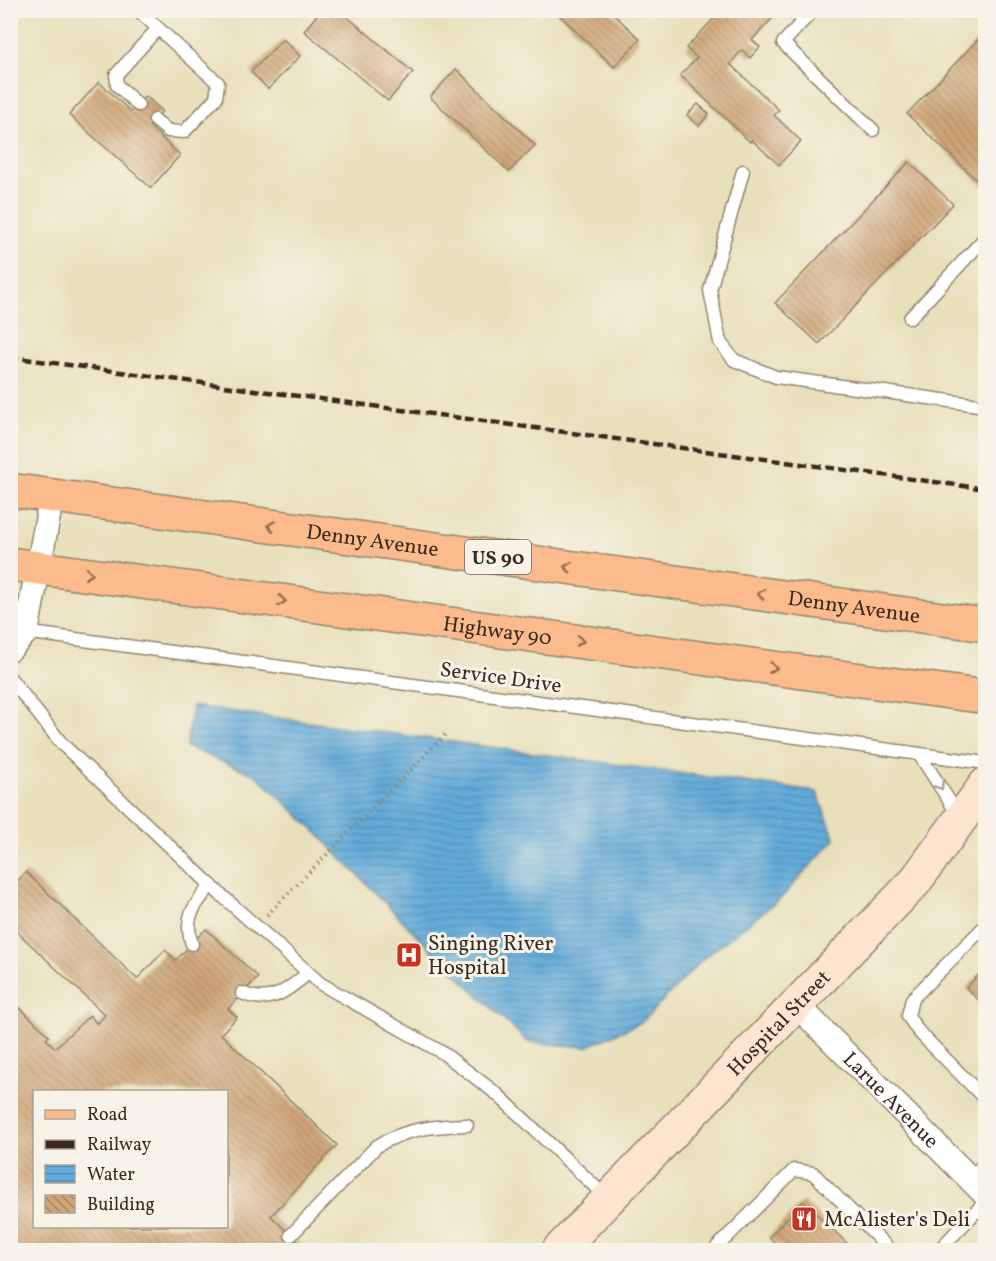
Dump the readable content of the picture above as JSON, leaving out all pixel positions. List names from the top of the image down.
{
  "streets": {
    "main road": ["Denny Avenue", "US 90", "Highway 90"],
    "street": ["Hospital Street", "Larue Avenue"],
    "lane": ["Service Drive"]
  },
  "crossings": [
    ["Hospital Street", "Larue Avenue"]
  ],
  "one_way": ["Denny Avenue", "Highway 90"],
  "places": {
    "hospital": ["Singing River Hospital"],
    "restaurant": ["McAlister's Deli"]
  },
  "legend": [
    "Road",
    "Railway",
    "Water",
    "Building"
  ]
}
